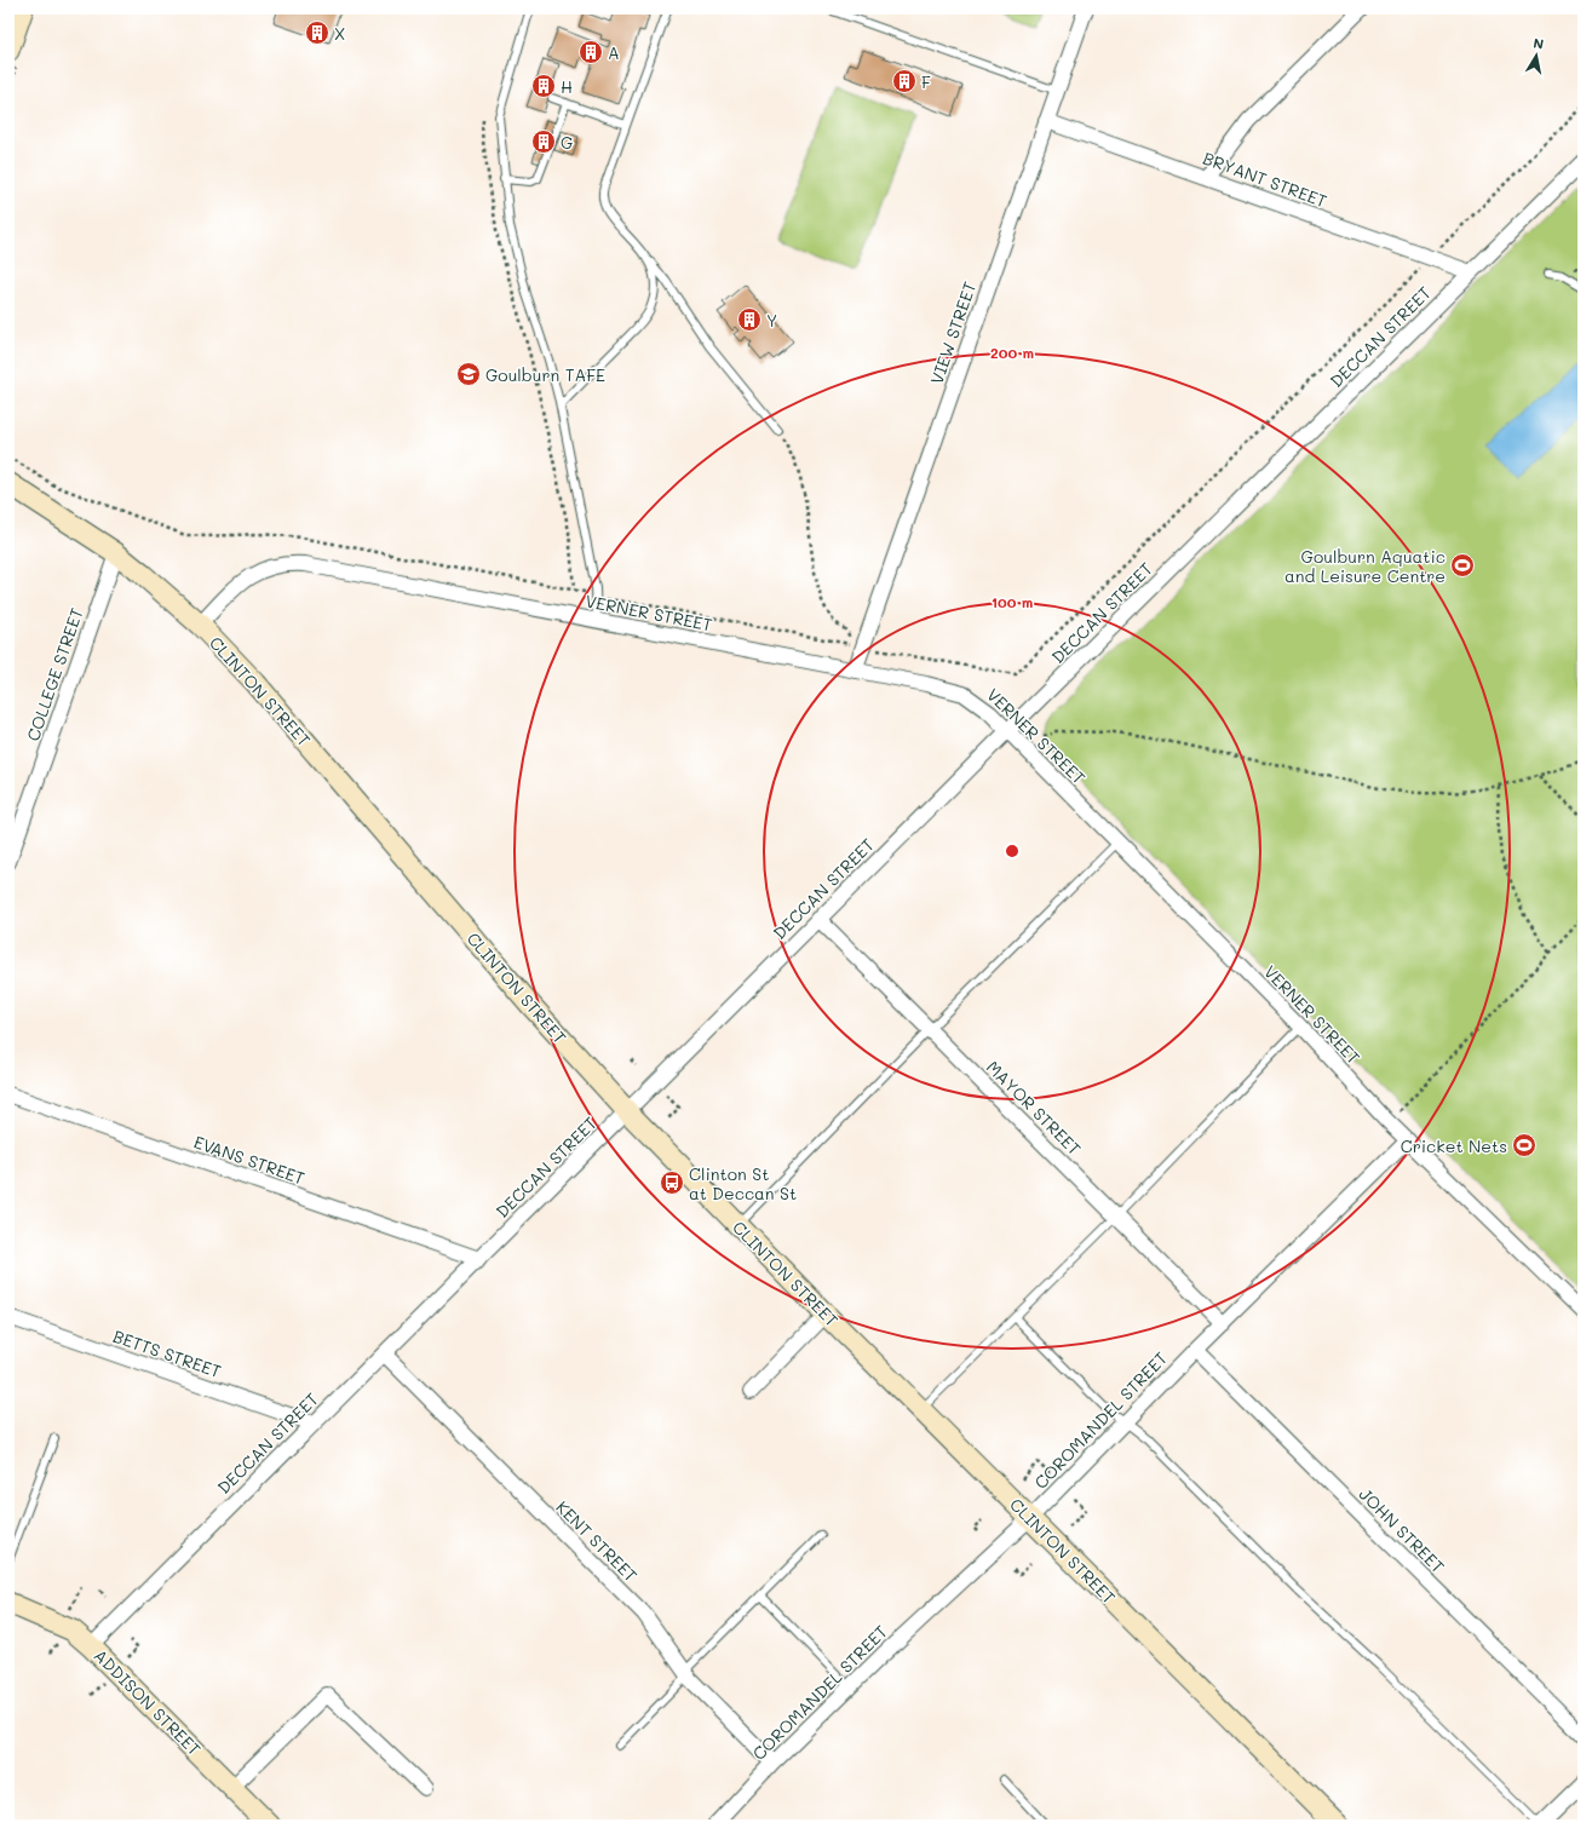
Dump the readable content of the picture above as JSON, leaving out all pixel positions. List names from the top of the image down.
{
  "streets": {
    "street": [
      "BRYANT STREET",
      "VIEW STREET",
      "DECCAN STREET",
      "VERNER STREET",
      "COLLEGE STREET",
      "CLINTON STREET",
      "MAYOR STREET",
      "EVANS STREET",
      "BETTS STREET",
      "COROMANDEL STREET",
      "JOHN STREET",
      "KENT STREET",
      "ADDISON STREET"
    ]
  },
  "crossings": [
    ["BRYANT STREET", "VIEW STREET"],
    ["BRYANT STREET", "DECCAN STREET"],
    ["VIEW STREET", "VERNER STREET"],
    ["DECCAN STREET", "VERNER STREET"],
    ["DECCAN STREET", "CLINTON STREET"],
    ["DECCAN STREET", "MAYOR STREET"],
    ["DECCAN STREET", "EVANS STREET"],
    ["DECCAN STREET", "BETTS STREET"],
    ["DECCAN STREET", "KENT STREET"],
    ["DECCAN STREET", "ADDISON STREET"],
    ["VERNER STREET", "CLINTON STREET"],
    ["VERNER STREET", "COROMANDEL STREET"],
    ["COLLEGE STREET", "CLINTON STREET"],
    ["CLINTON STREET", "COROMANDEL STREET"],
    ["MAYOR STREET", "COROMANDEL STREET"],
    ["COROMANDEL STREET", "JOHN STREET"],
    ["COROMANDEL STREET", "KENT STREET"]
  ],
  "places": {
    "building": [
      "X",
      "A",
      "F",
      "H",
      "G",
      "Y"
    ],
    "school or university": ["Goulburn TAFE"],
    "sports": ["Goulburn Aquatic and Leisure Centre", "Cricket Nets"],
    "bus stop": ["Clinton St at Deccan St"]
  },
  "north": "top",
  "rings": ["200 m", "100 m"]
}
